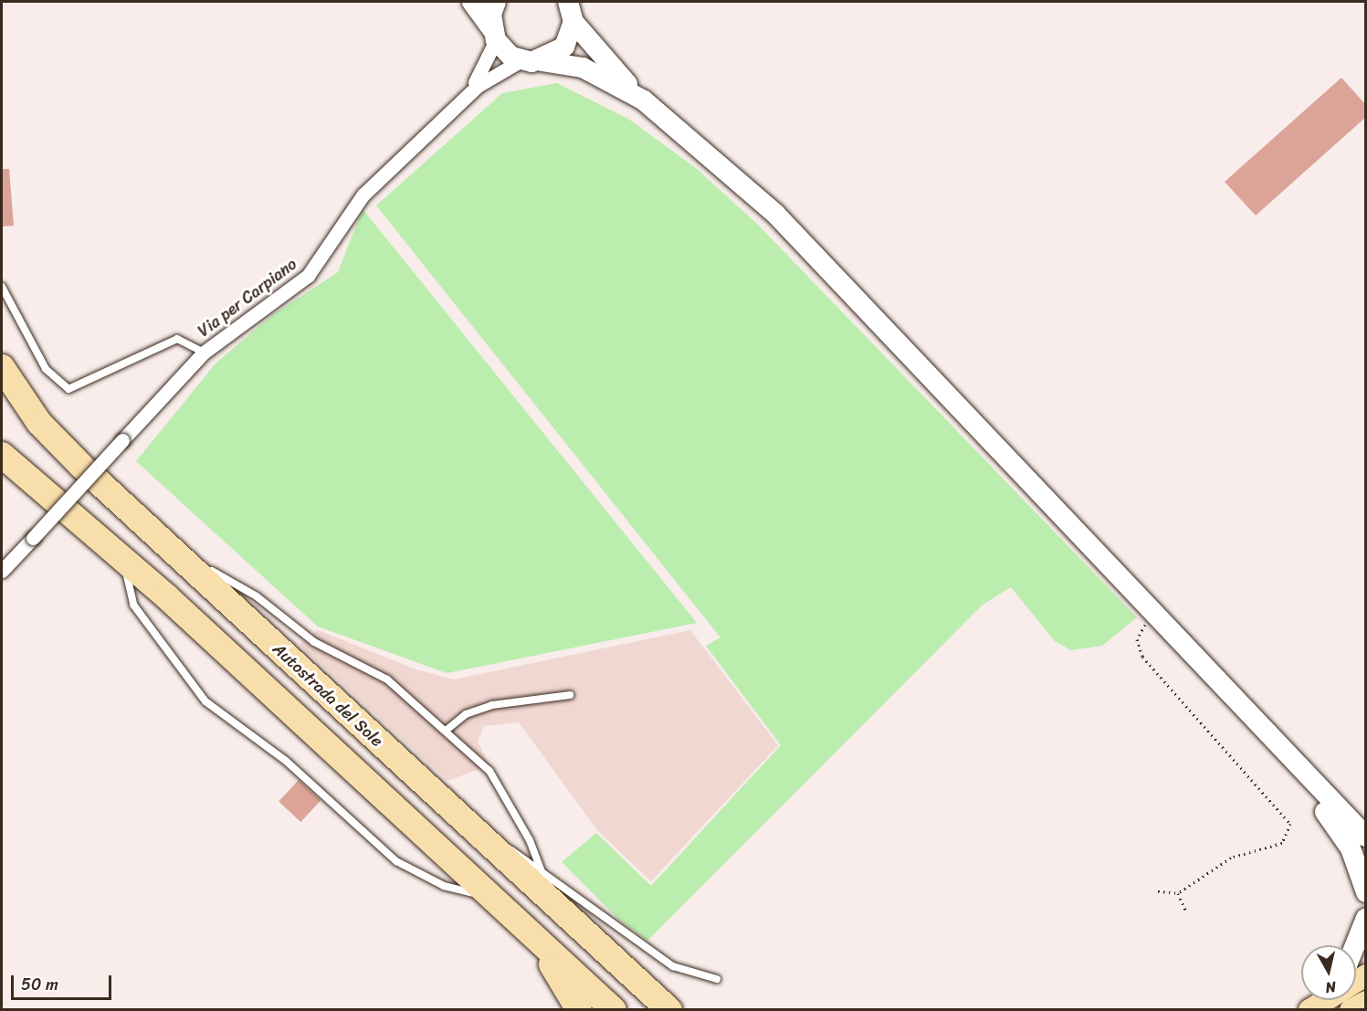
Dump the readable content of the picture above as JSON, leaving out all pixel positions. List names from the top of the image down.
{
  "streets": {
    "highway": ["Autostrada del Sole"],
    "street": ["Via per Carpiano"]
  },
  "scale_bar": "50 m",
  "north": "bottom"
}
